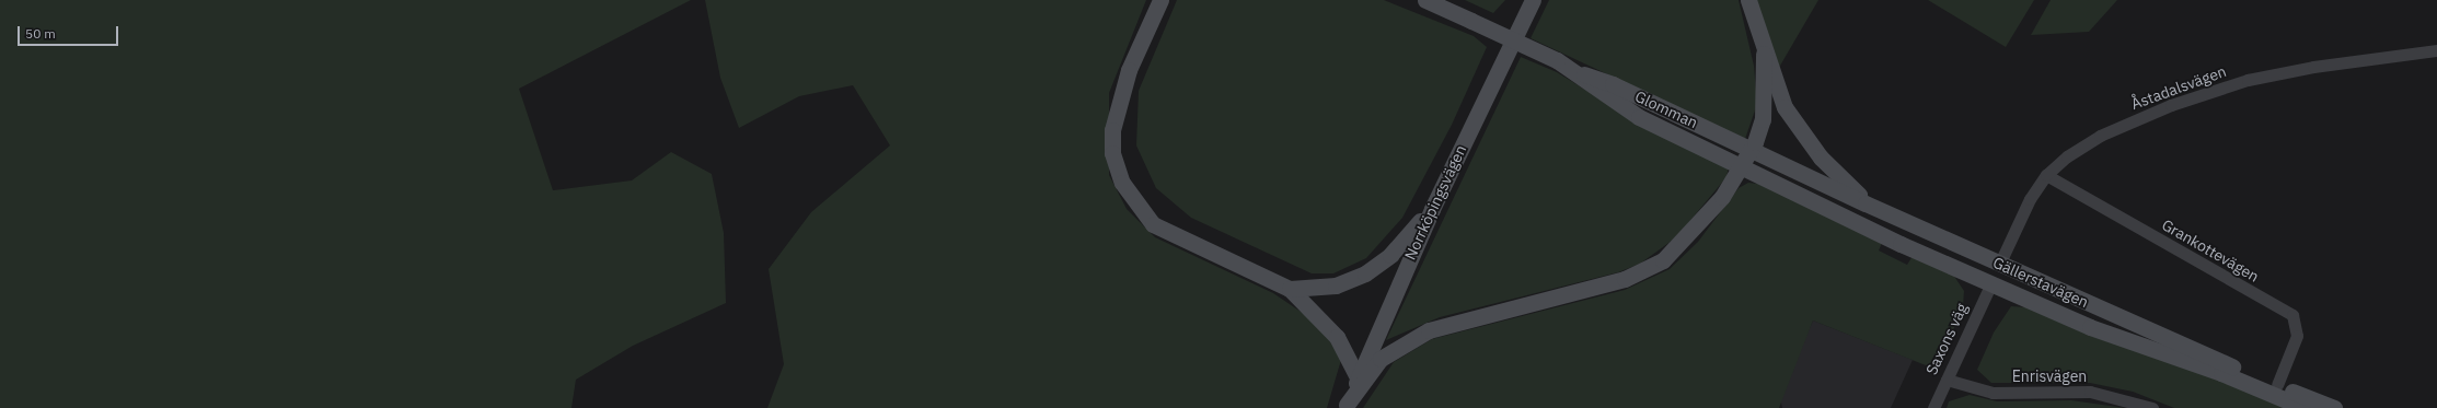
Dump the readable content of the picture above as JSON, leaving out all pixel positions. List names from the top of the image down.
{
  "streets": {
    "main road": ["Glomman", "Norrköpingsvägen", "Gällerstavägen"],
    "street": [
      "Åstadalsvägen",
      "Grankottevägen",
      "Saxons väg",
      "Enrisvägen"
    ]
  },
  "crossings": [
    ["Åstadalsvägen", "Grankottevägen"],
    ["Åstadalsvägen", "Gällerstavägen"],
    ["Glomman", "Gällerstavägen"],
    ["Grankottevägen", "Gällerstavägen"],
    ["Gällerstavägen", "Saxons väg"],
    ["Saxons väg", "Enrisvägen"]
  ],
  "scale_bar": "50 m"
}
